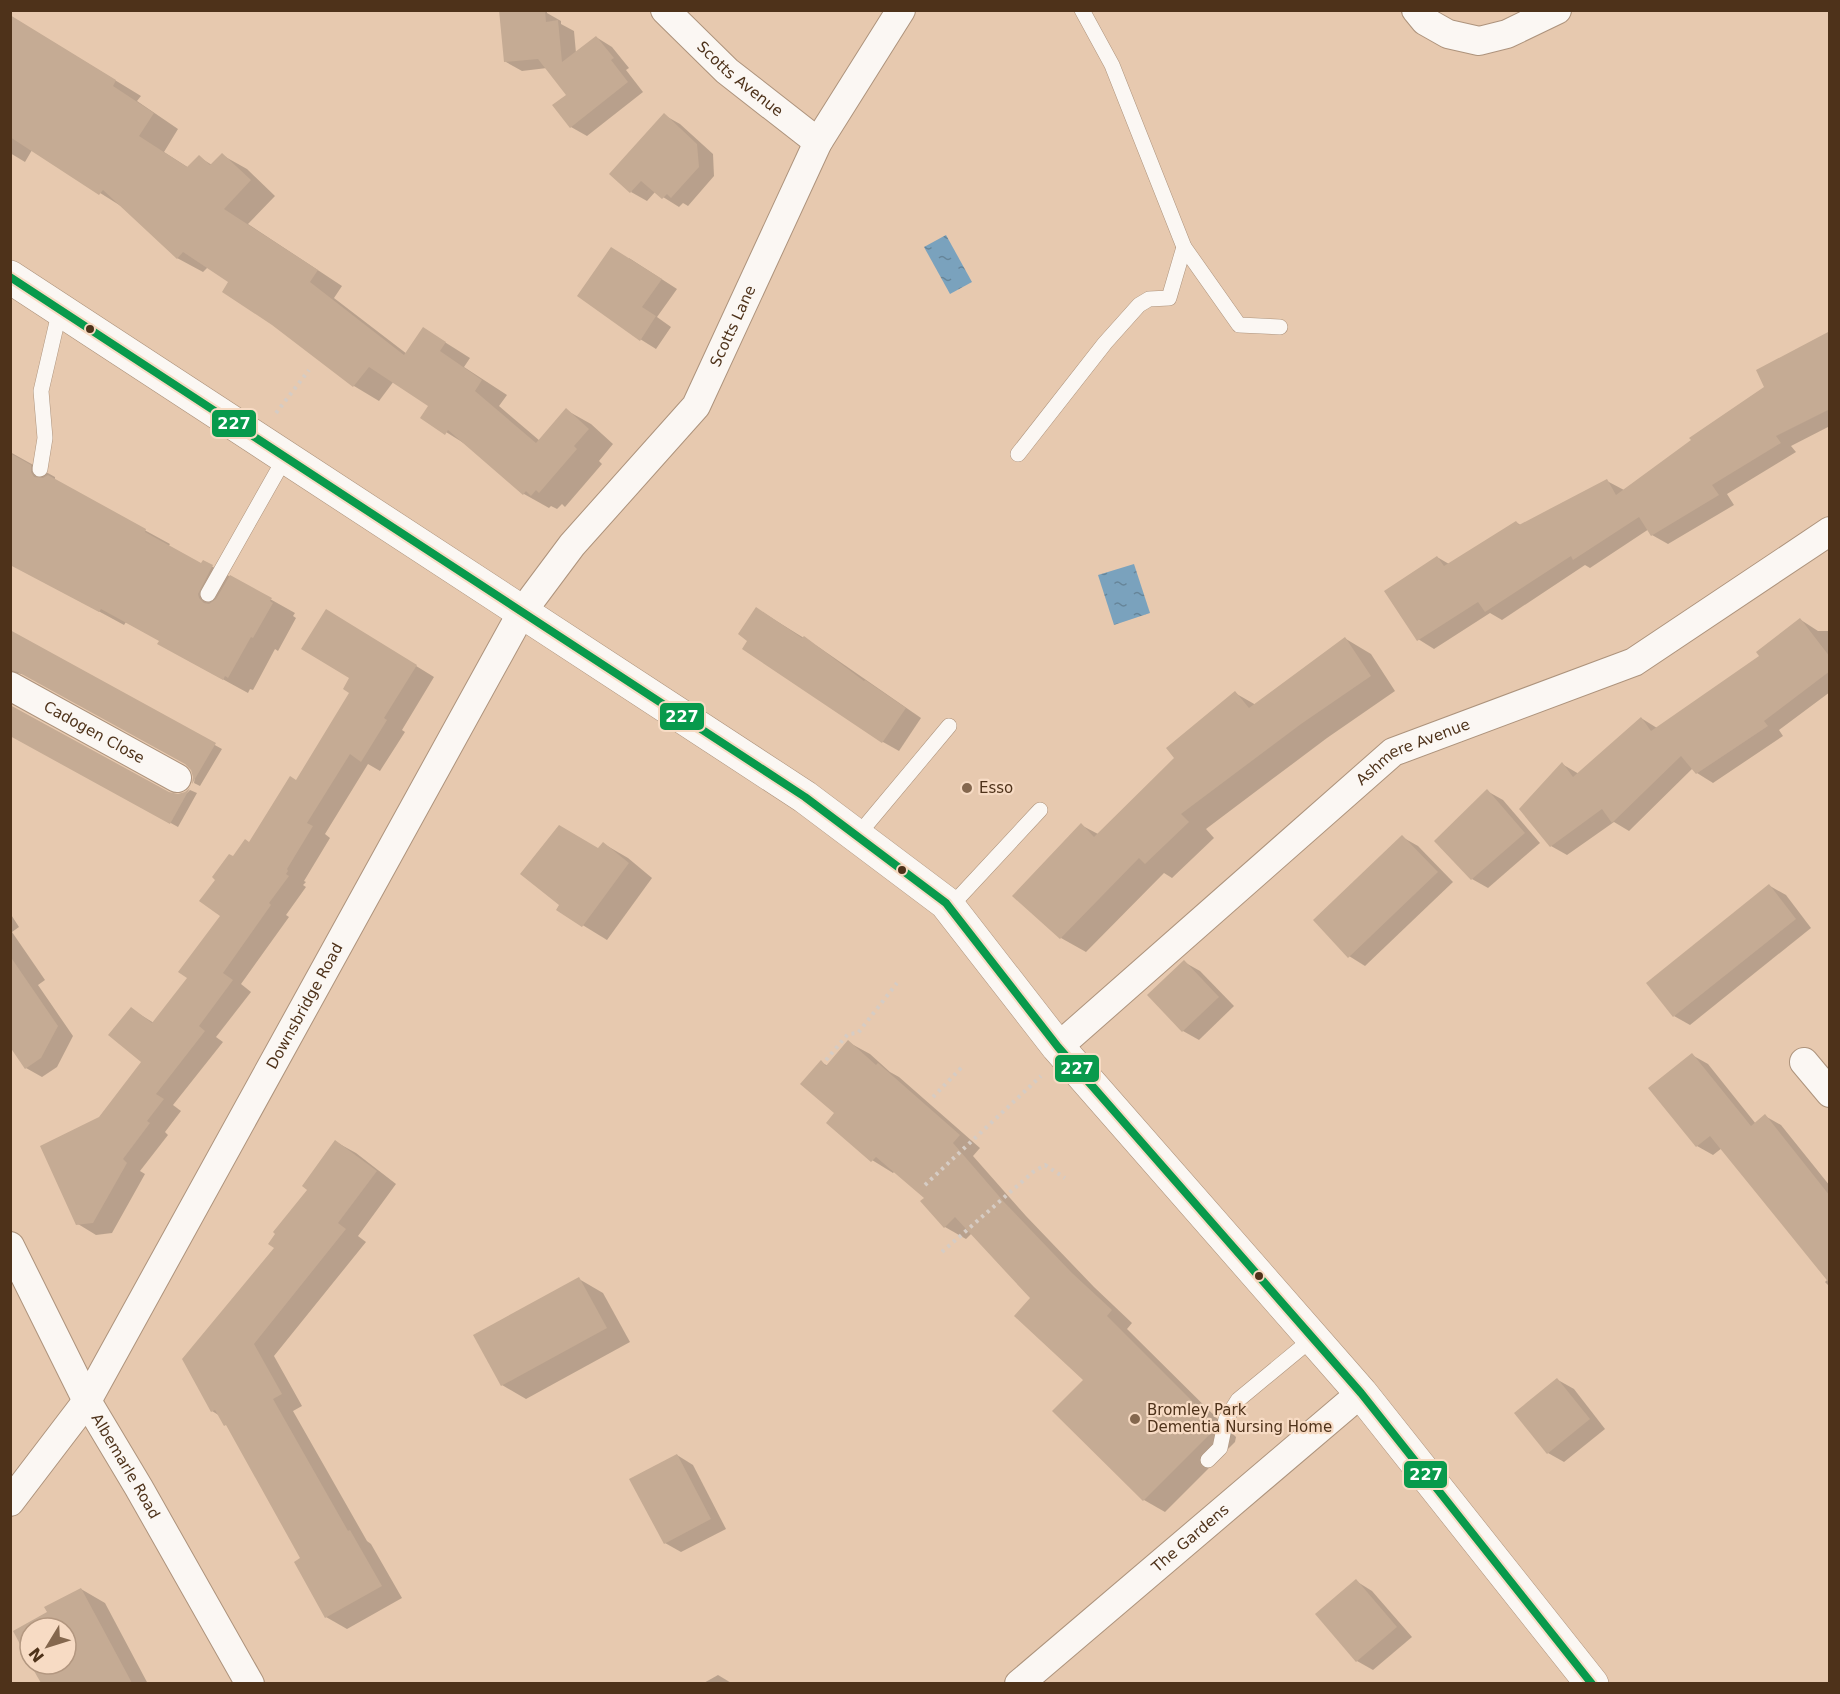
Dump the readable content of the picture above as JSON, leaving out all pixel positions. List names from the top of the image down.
{
  "streets": {
    "street": [
      "Scotts Avenue",
      "Scotts Lane",
      "Cadogen Close",
      "Ashmere Avenue",
      "Downsbridge Road",
      "Albemarle Road",
      "The Gardens"
    ]
  },
  "crossings": [
    ["Scotts Avenue", "Scotts Lane"],
    ["Scotts Lane", "Downsbridge Road"],
    ["Downsbridge Road", "Albemarle Road"]
  ],
  "places": ["Esso", "Bromley Park Dementia Nursing Home"],
  "lines": ["transit line 227"],
  "north": "bottom left"
}
